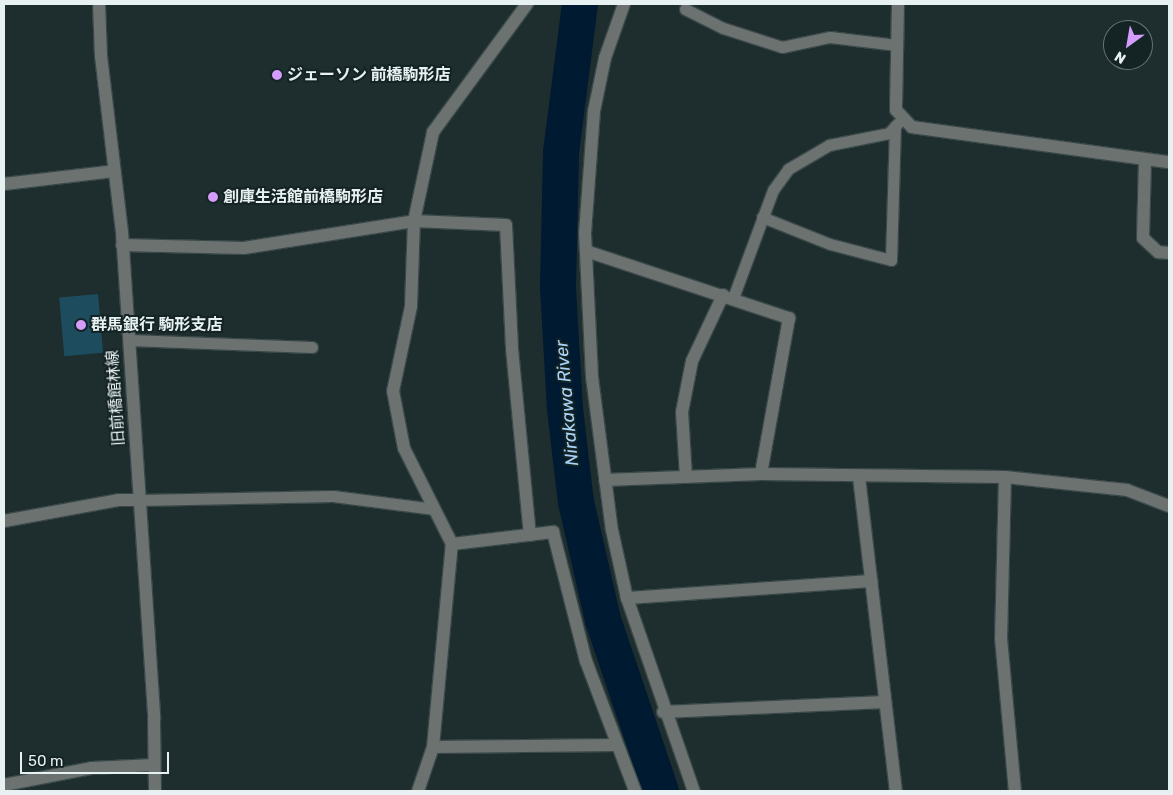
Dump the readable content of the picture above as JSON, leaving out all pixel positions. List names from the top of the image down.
{
  "streets": {
    "street": ["旧前橋館林線"]
  },
  "water": ["Nirakawa River"],
  "places": ["ジェーソン 前橋駒形店", "創庫生活館前橋駒形店", "群馬銀行 駒形支店"],
  "scale_bar": "50 m",
  "north": "bottom left"
}
